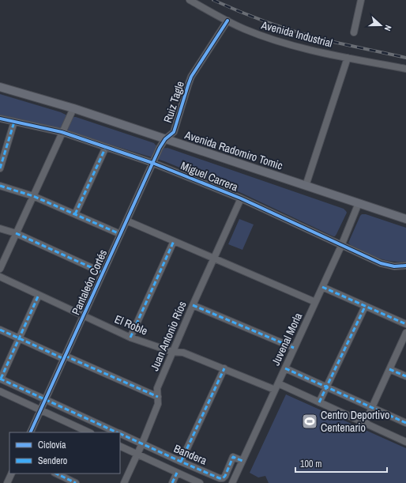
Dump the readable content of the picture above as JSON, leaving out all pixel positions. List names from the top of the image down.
{
  "streets": {
    "main road": ["Avenida Radomiro Tomic"],
    "street": [
      "Avenida Industrial",
      "Ruiz Tagle",
      "Miguel Carrera",
      "Pantaleón Cortés",
      "El Roble",
      "Juan Antonio Ríos",
      "Juvenal Morla",
      "Bandera"
    ]
  },
  "crossings": [
    ["Avenida Industrial", "Ruiz Tagle"],
    ["Ruiz Tagle", "Avenida Radomiro Tomic"],
    ["Ruiz Tagle", "Pantaleón Cortés"],
    ["Avenida Radomiro Tomic", "Pantaleón Cortés"],
    ["Avenida Radomiro Tomic", "Juvenal Morla"],
    ["Miguel Carrera", "Pantaleón Cortés"],
    ["Miguel Carrera", "Juan Antonio Ríos"],
    ["Miguel Carrera", "Juvenal Morla"],
    ["Pantaleón Cortés", "El Roble"],
    ["Pantaleón Cortés", "Bandera"],
    ["El Roble", "Juan Antonio Ríos"],
    ["El Roble", "Juvenal Morla"],
    ["Juan Antonio Ríos", "Bandera"],
    ["Juvenal Morla", "Bandera"]
  ],
  "places": {
    "sports": ["Centro Deportivo Centenario"]
  },
  "legend": ["Ciclovía", "Sendero"],
  "scale_bar": "100 m",
  "north": "right"
}
